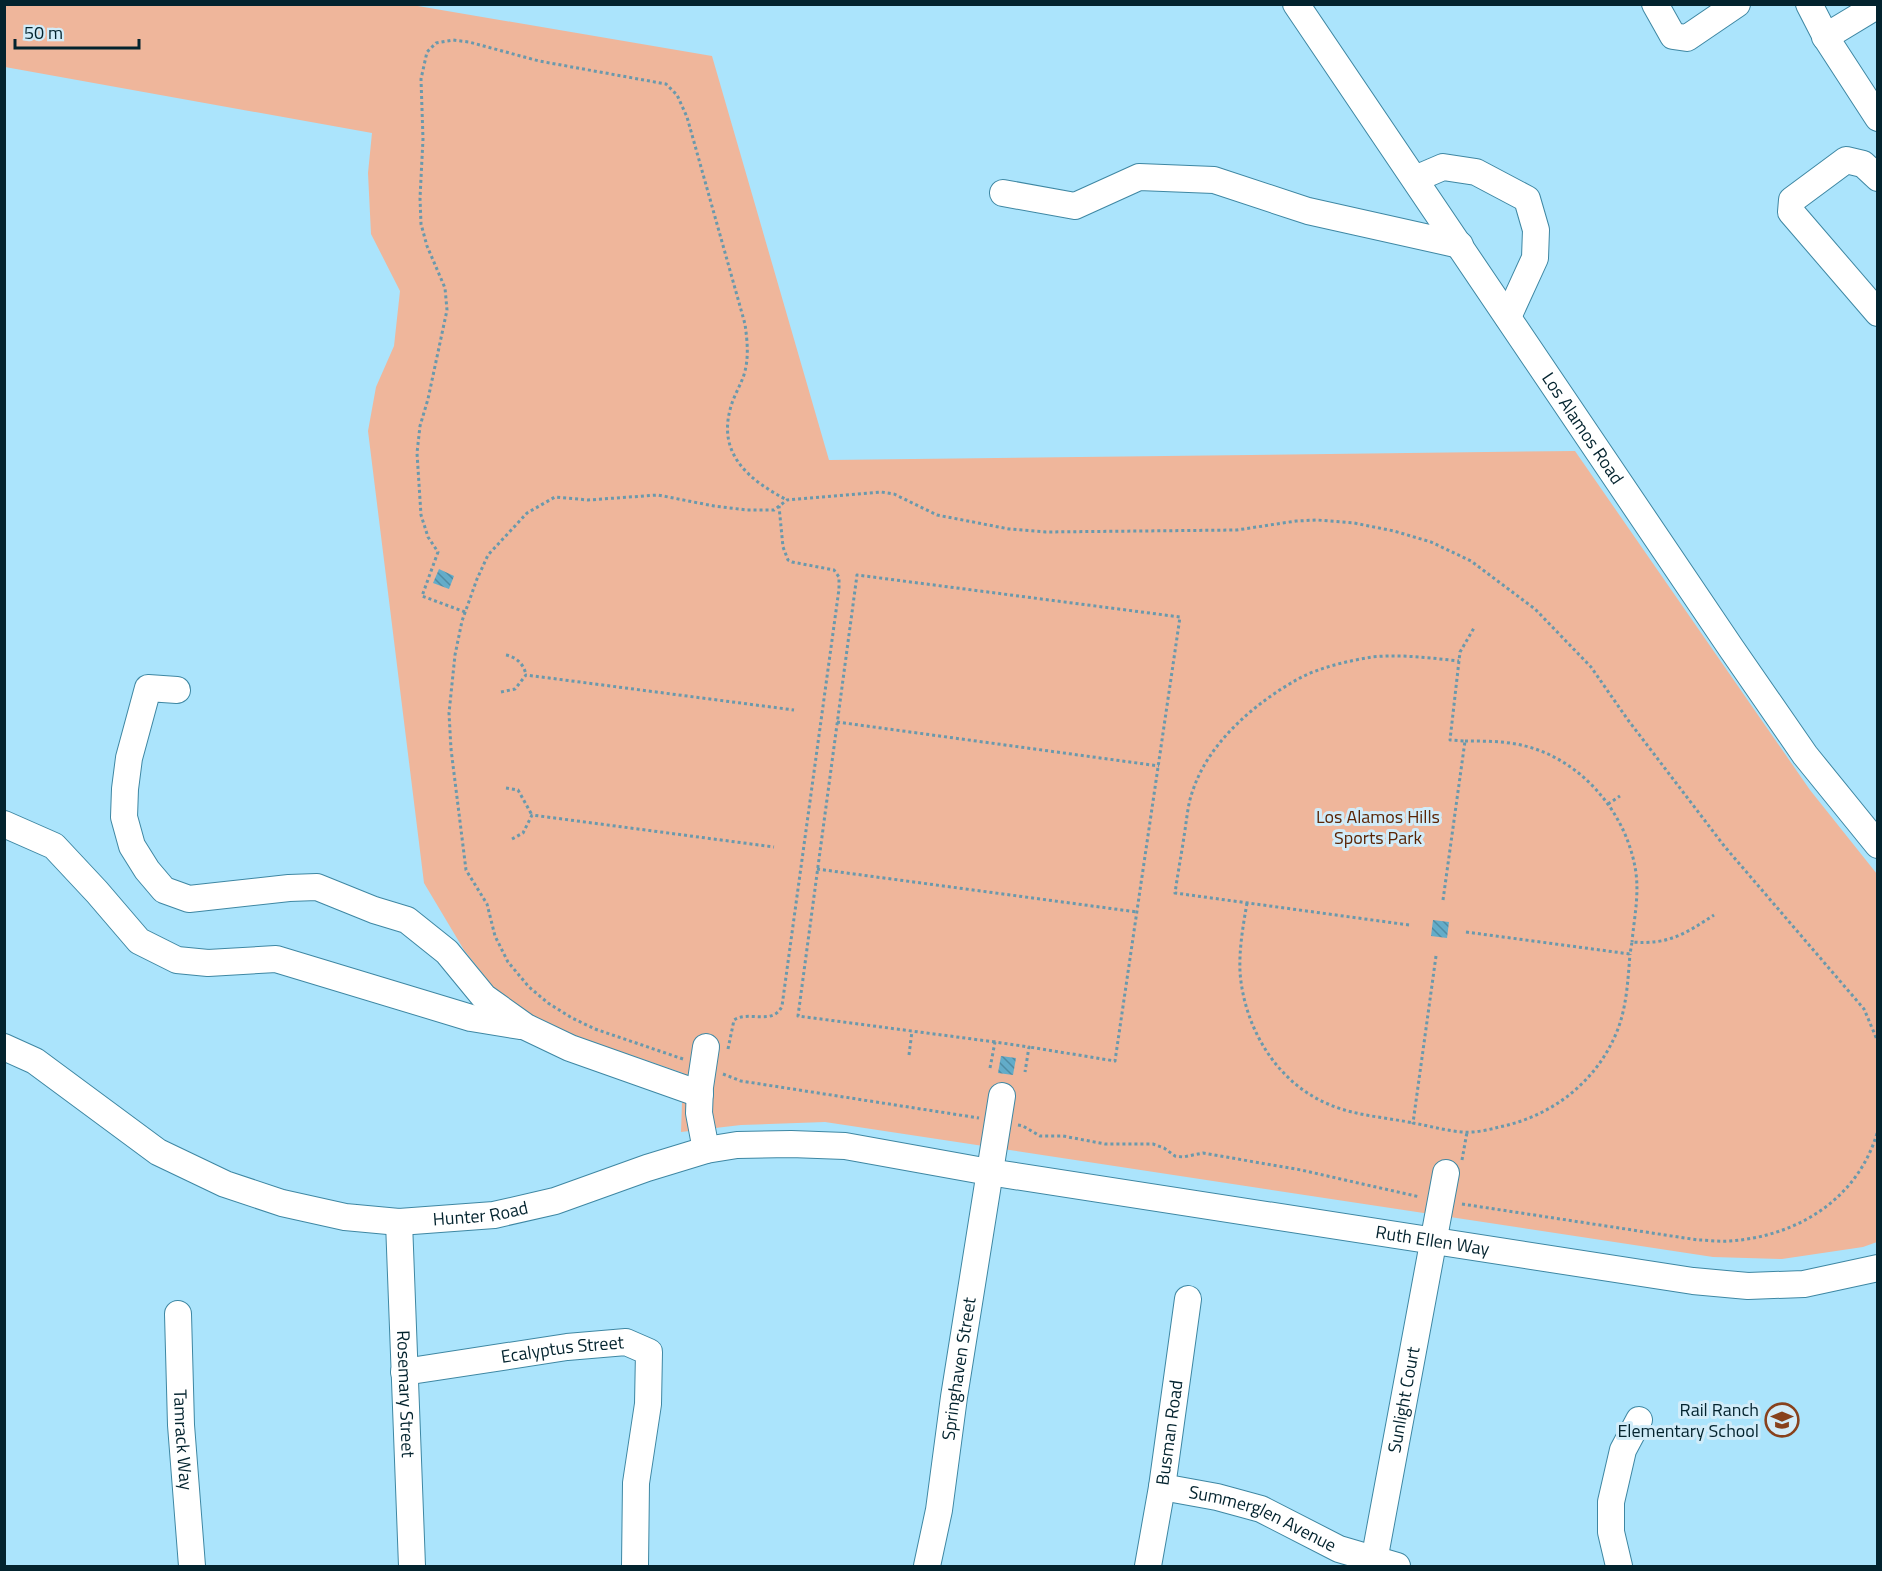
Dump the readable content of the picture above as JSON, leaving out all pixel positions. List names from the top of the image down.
{
  "streets": {
    "street": [
      "Los Alamos Road",
      "Hunter Road",
      "Ruth Ellen Way",
      "Ecalyptus Street",
      "Springhaven Street",
      "Rosemary Street",
      "Sunlight Court",
      "Busman Road",
      "Tamrack Way",
      "Summerglen Avenue"
    ]
  },
  "crossings": [
    ["Hunter Road", "Ruth Ellen Way"],
    ["Hunter Road", "Springhaven Street"],
    ["Hunter Road", "Rosemary Street"],
    ["Ruth Ellen Way", "Springhaven Street"],
    ["Ruth Ellen Way", "Sunlight Court"],
    ["Ecalyptus Street", "Rosemary Street"],
    ["Sunlight Court", "Summerglen Avenue"],
    ["Busman Road", "Summerglen Avenue"]
  ],
  "parks": ["Los Alamos Hills Sports Park"],
  "places": {
    "school or university": ["Rail Ranch Elementary School"]
  },
  "scale_bar": "50 m"
}
